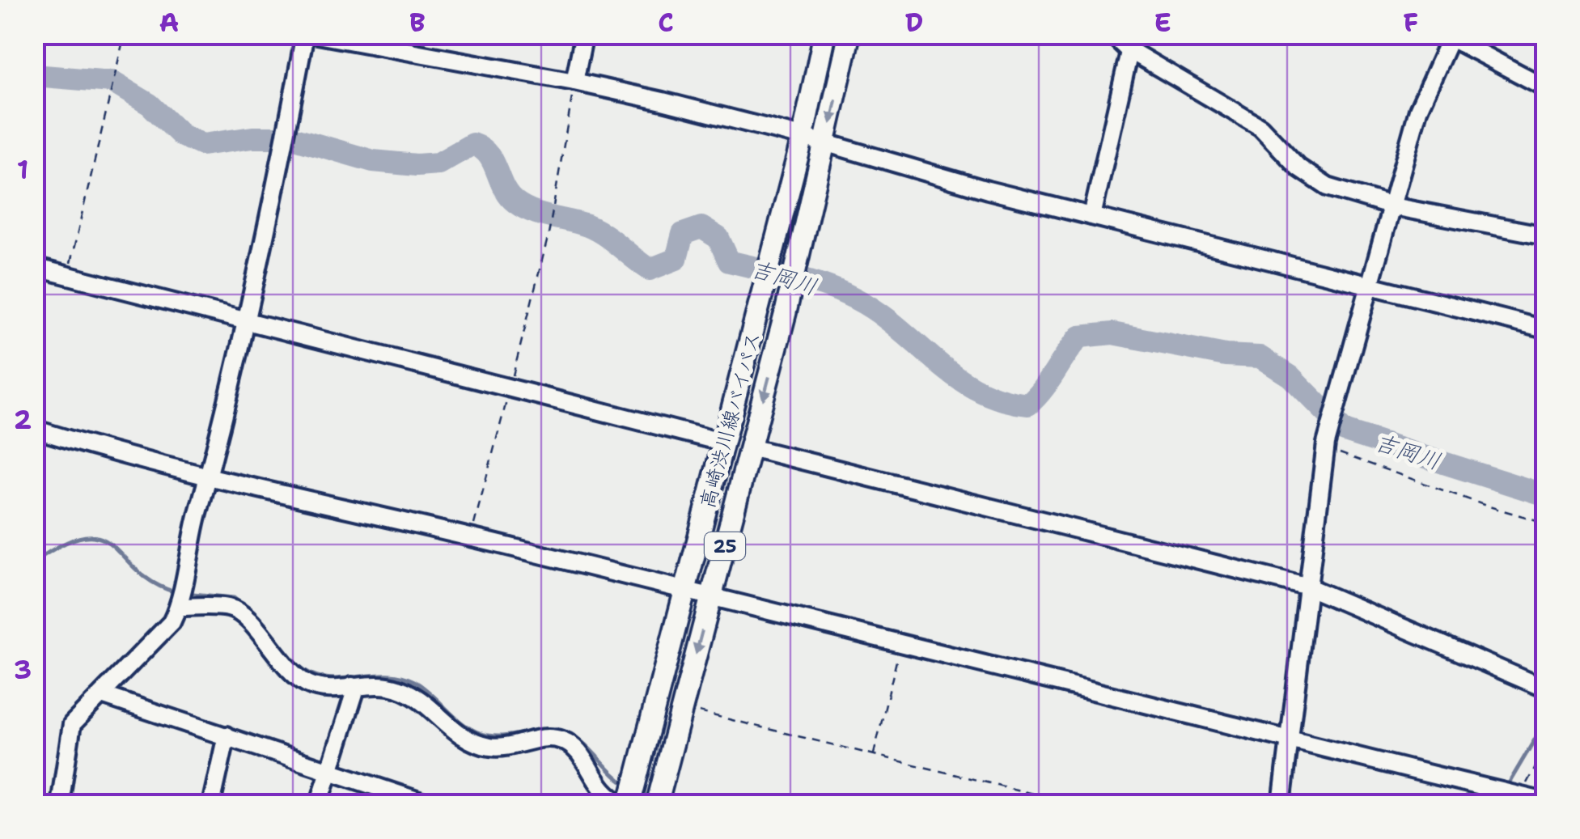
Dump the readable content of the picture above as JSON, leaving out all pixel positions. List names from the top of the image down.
{
  "streets": {
    "main road": ["高崎渋川線バイパス", "25"]
  },
  "water": ["吉岡川"],
  "grid": {
    "columns": [
      "A",
      "B",
      "C",
      "D",
      "E",
      "F"
    ],
    "rows": ["1", "2", "3"]
  }
}
